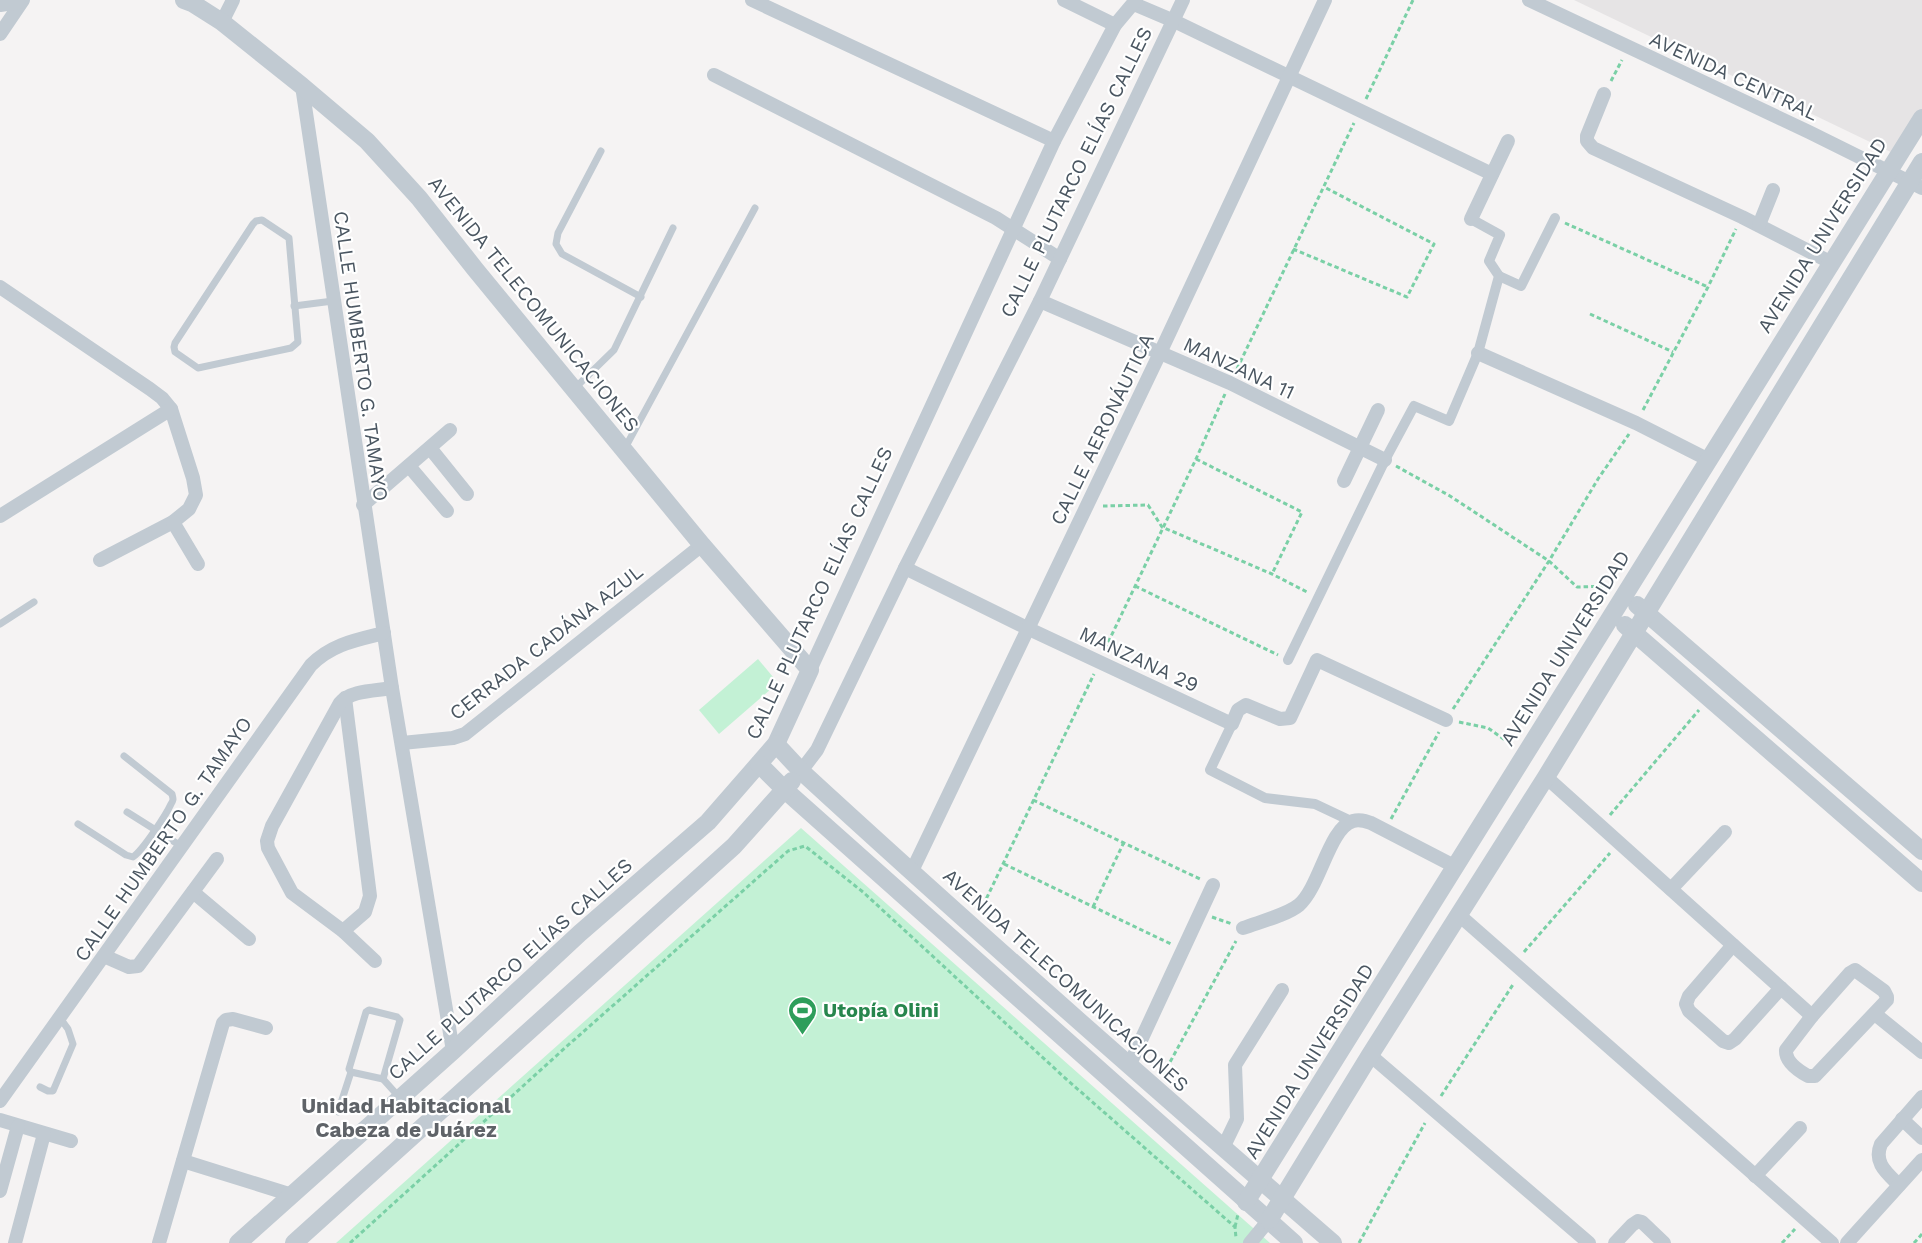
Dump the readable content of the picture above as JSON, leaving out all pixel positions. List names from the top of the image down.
{
  "streets": {
    "street": [
      "AVENIDA CENTRAL",
      "CALLE PLUTARCO ELÍAS CALLES",
      "AVENIDA UNIVERSIDAD",
      "AVENIDA TELECOMUNICACIONES",
      "CALLE HUMBERTO G. TAMAYO",
      "MANZANA 11",
      "CALLE AERONÁUTICA",
      "CERRADA CADÁNA AZUL",
      "MANZANA 29"
    ]
  },
  "crossings": [
    ["AVENIDA CENTRAL", "AVENIDA UNIVERSIDAD"],
    ["CALLE PLUTARCO ELÍAS CALLES", "AVENIDA TELECOMUNICACIONES"],
    ["CALLE PLUTARCO ELÍAS CALLES", "CALLE HUMBERTO G. TAMAYO"],
    ["CALLE PLUTARCO ELÍAS CALLES", "MANZANA 11"],
    ["CALLE PLUTARCO ELÍAS CALLES", "MANZANA 29"],
    ["AVENIDA UNIVERSIDAD", "AVENIDA TELECOMUNICACIONES"],
    ["AVENIDA TELECOMUNICACIONES", "CALLE HUMBERTO G. TAMAYO"],
    ["AVENIDA TELECOMUNICACIONES", "CALLE AERONÁUTICA"],
    ["AVENIDA TELECOMUNICACIONES", "CERRADA CADÁNA AZUL"],
    ["CALLE HUMBERTO G. TAMAYO", "CERRADA CADÁNA AZUL"],
    ["MANZANA 11", "CALLE AERONÁUTICA"],
    ["CALLE AERONÁUTICA", "MANZANA 29"]
  ],
  "districts": ["Unidad Habitacional Cabeza de Juárez"],
  "places": {
    "sports": ["Utopía Olini"]
  }
}
